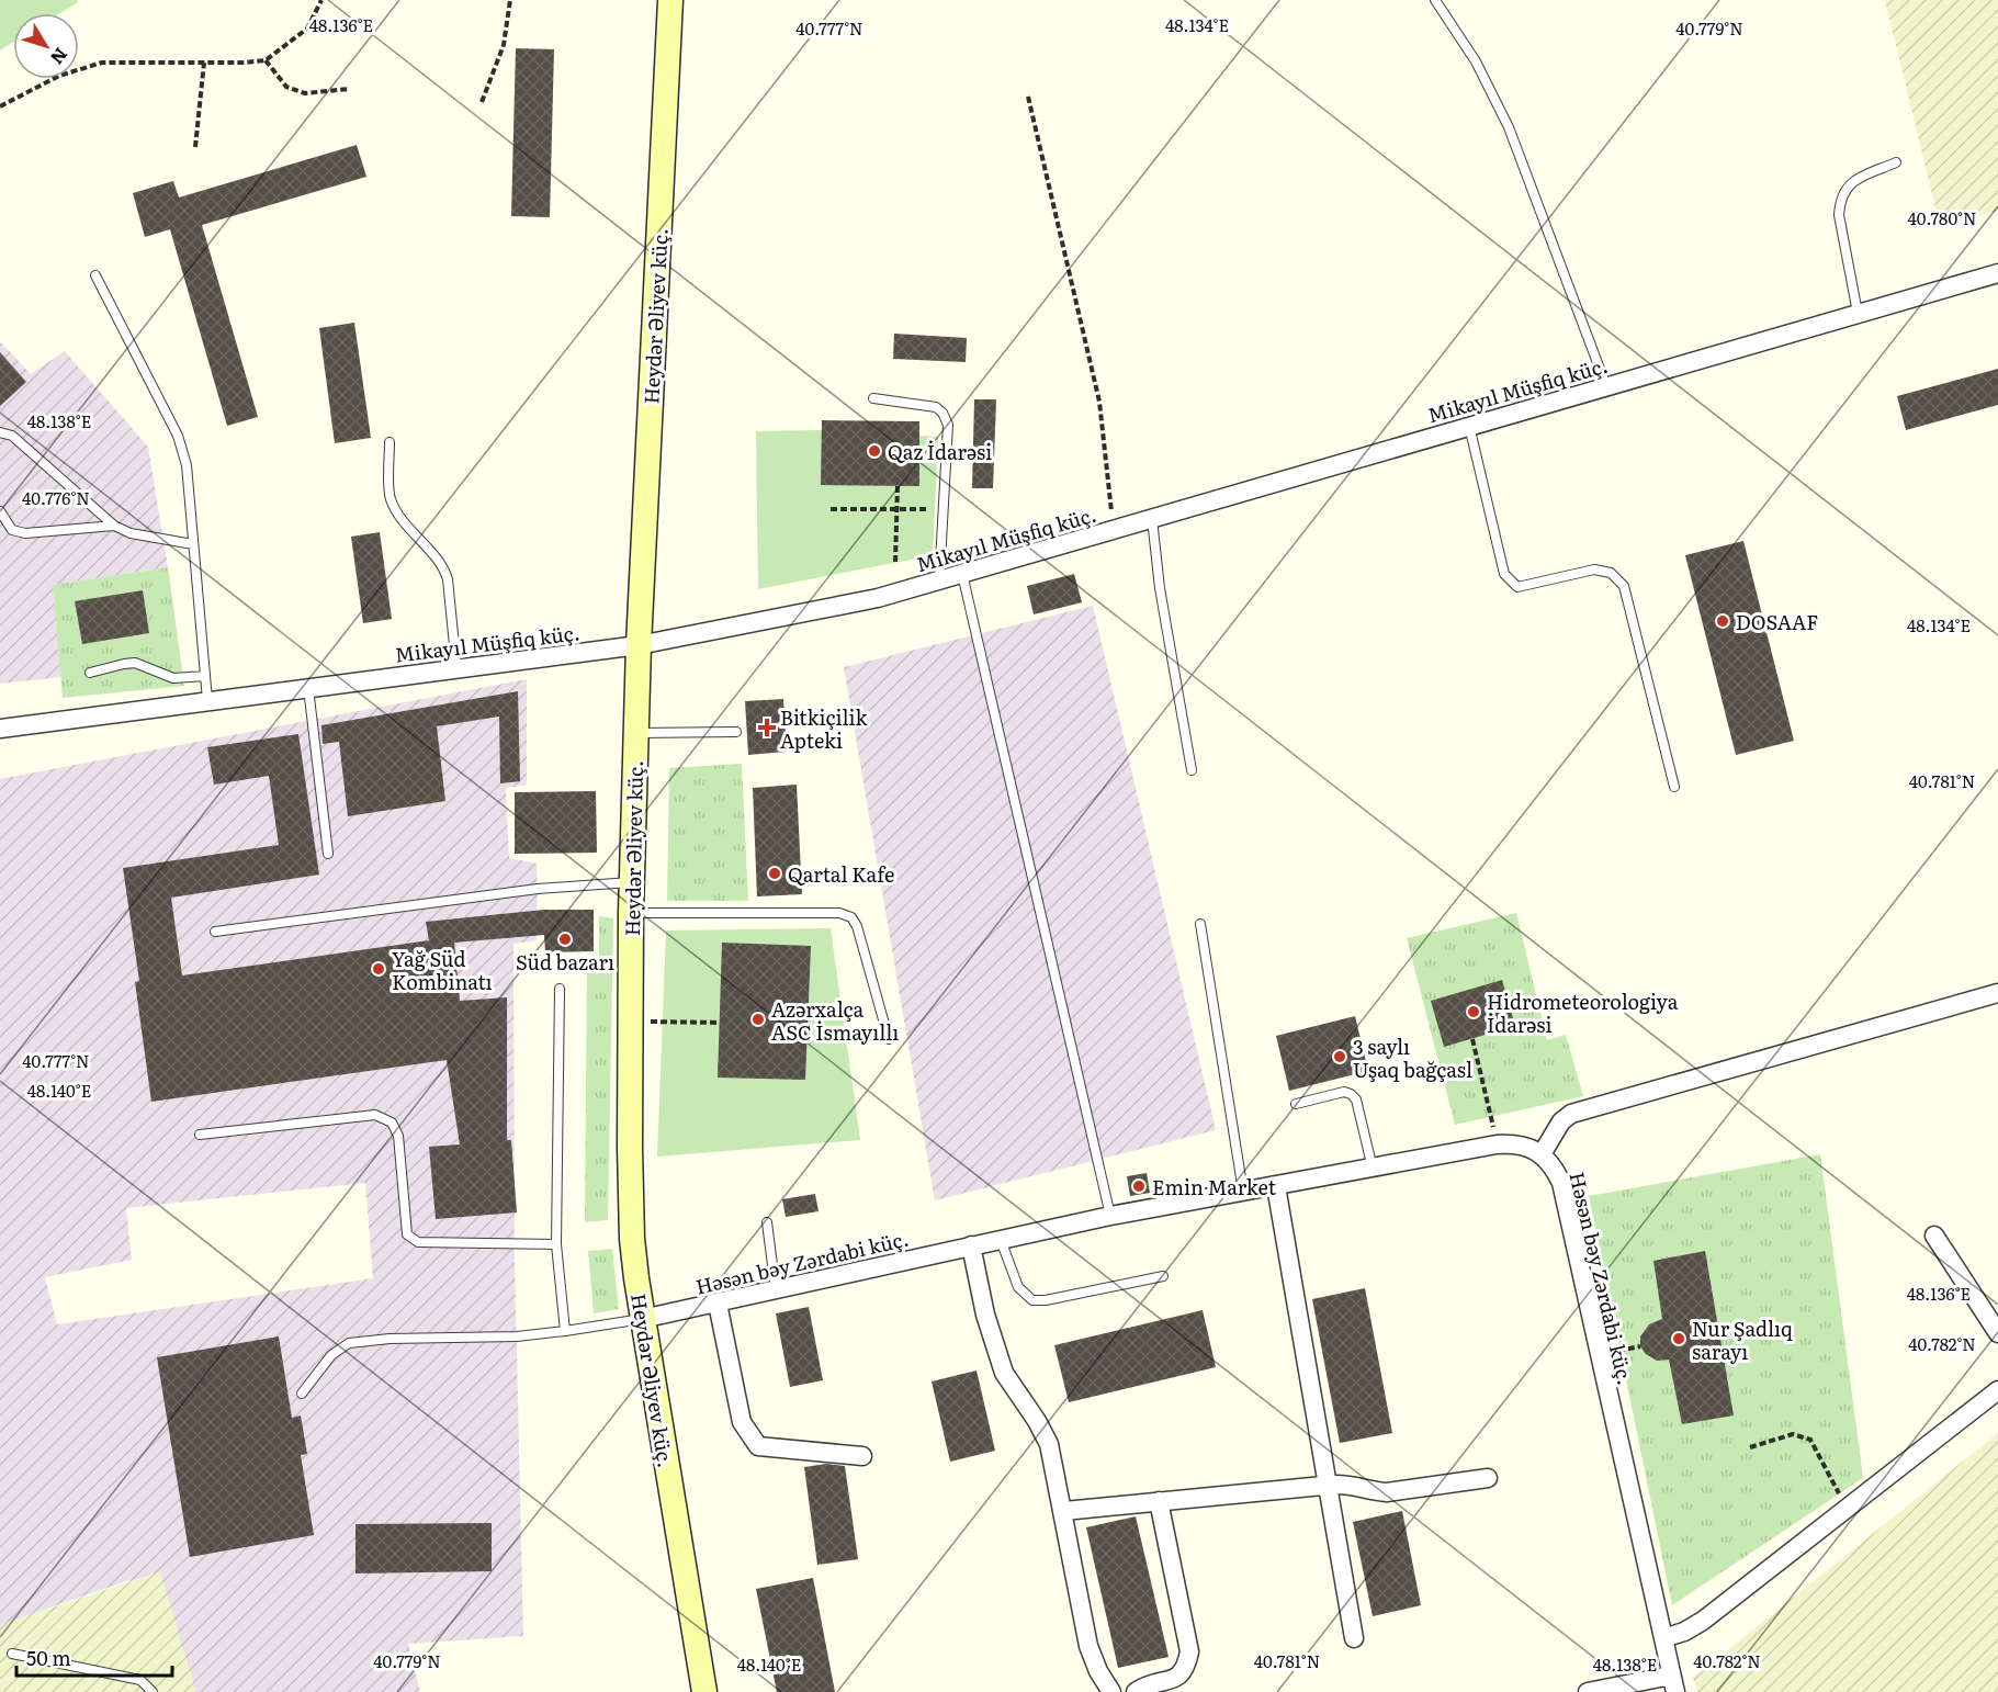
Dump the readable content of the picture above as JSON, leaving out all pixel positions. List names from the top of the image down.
{
  "streets": {
    "main road": ["Heydər Əliyev küç."],
    "street": ["Mikayıl Müşfiq küç.", "Həsən bəy Zərdabi küç."]
  },
  "crossings": [
    ["Heydər Əliyev küç.", "Mikayıl Müşfiq küç."],
    ["Heydər Əliyev küç.", "Həsən bəy Zərdabi küç."]
  ],
  "places": {
    "other": [
      "Qaz İdarəsi",
      "DOSAAF",
      "Qartal Kafe",
      "Süd bazarı",
      "Yağ Süd Kombinatı",
      "Hidrometeorologiya İdarəsi",
      "Azərxalça ASC İsmayıllı",
      "3 saylı Uşaq bağçasl",
      "Emin Market",
      "Nur Şadlıq sarayı"
    ],
    "health": ["Bitkiçilik Apteki"]
  },
  "scale_bar": "50 m",
  "north": "bottom right",
  "coordinates": [
    "48.136°E",
    "48.134°E",
    "40.777°N",
    "40.779°N",
    "40.780°N",
    "48.138°E",
    "40.776°N",
    "40.781°N",
    "48.140°E",
    "40.782°N"
  ]
}
